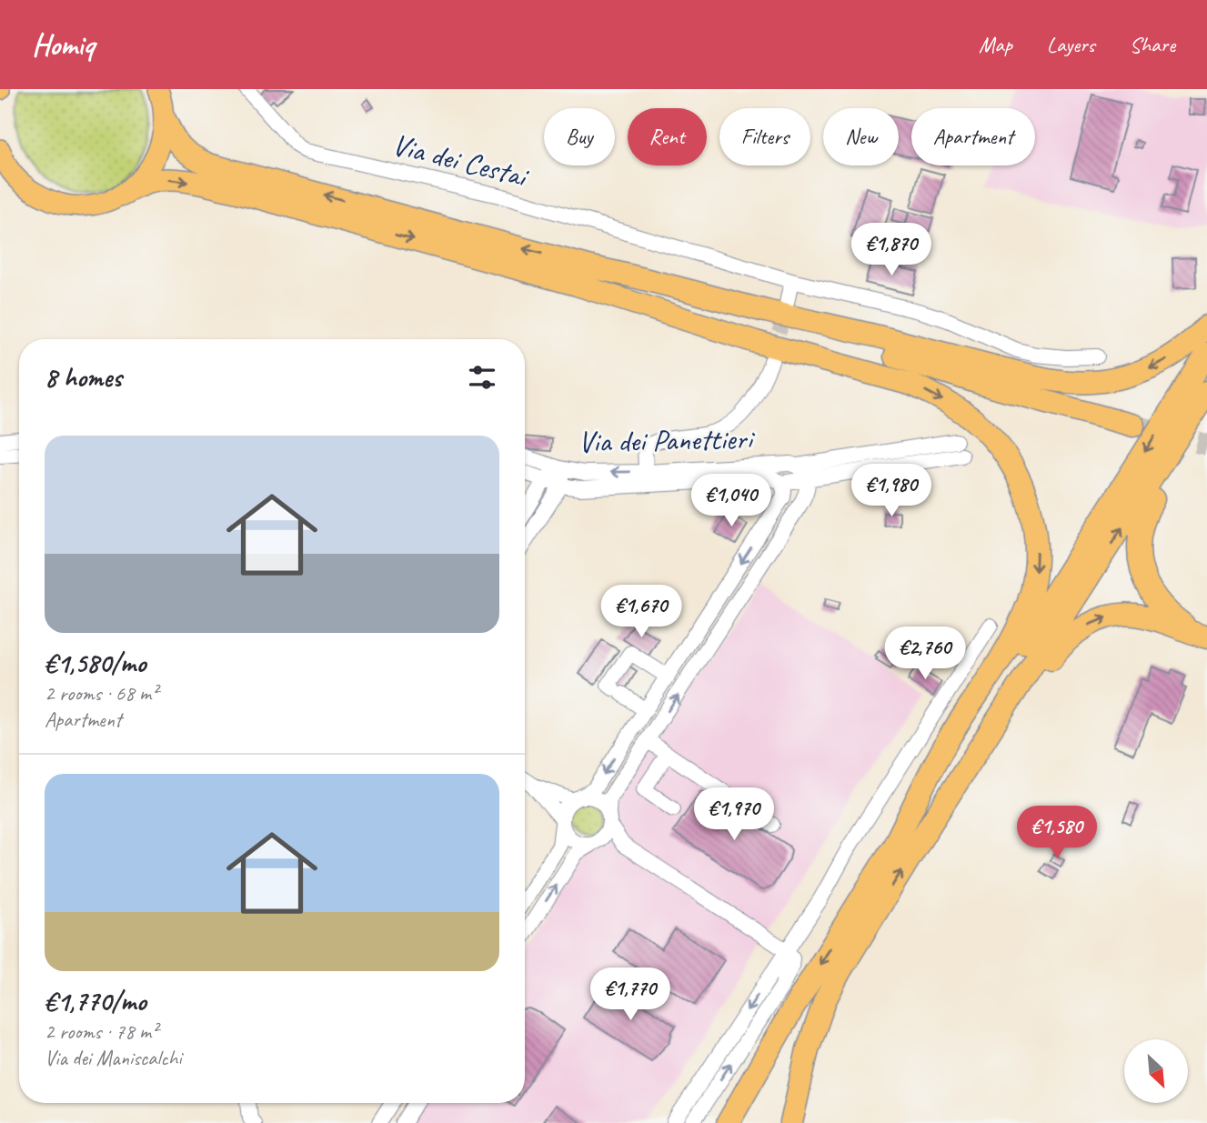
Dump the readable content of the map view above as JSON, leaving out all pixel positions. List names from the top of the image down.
{
  "streets": {
    "street": ["Via dei Cestai", "Via dei Panettieri"]
  },
  "north": "bottom right",
  "page": {
    "header": "Homiq",
    "nav": ["Map", "Layers", "Share"],
    "chip": [
      "Buy",
      "Rent",
      "Filters",
      "New",
      "Apartment"
    ],
    "price": [
      "€1,870",
      "€1,980",
      "€1,040",
      "€1,670",
      "€2,760",
      "€1,970",
      "€1,580",
      "€1,770"
    ],
    "heading": "8 homes",
    "list": [
      {
        "name": "€1,580/mo",
        "note": "2 rooms · 68 m² · Apartment"
      },
      {
        "name": "€1,770/mo",
        "note": "2 rooms · 78 m² · Via dei Maniscalchi"
      }
    ]
  }
}
